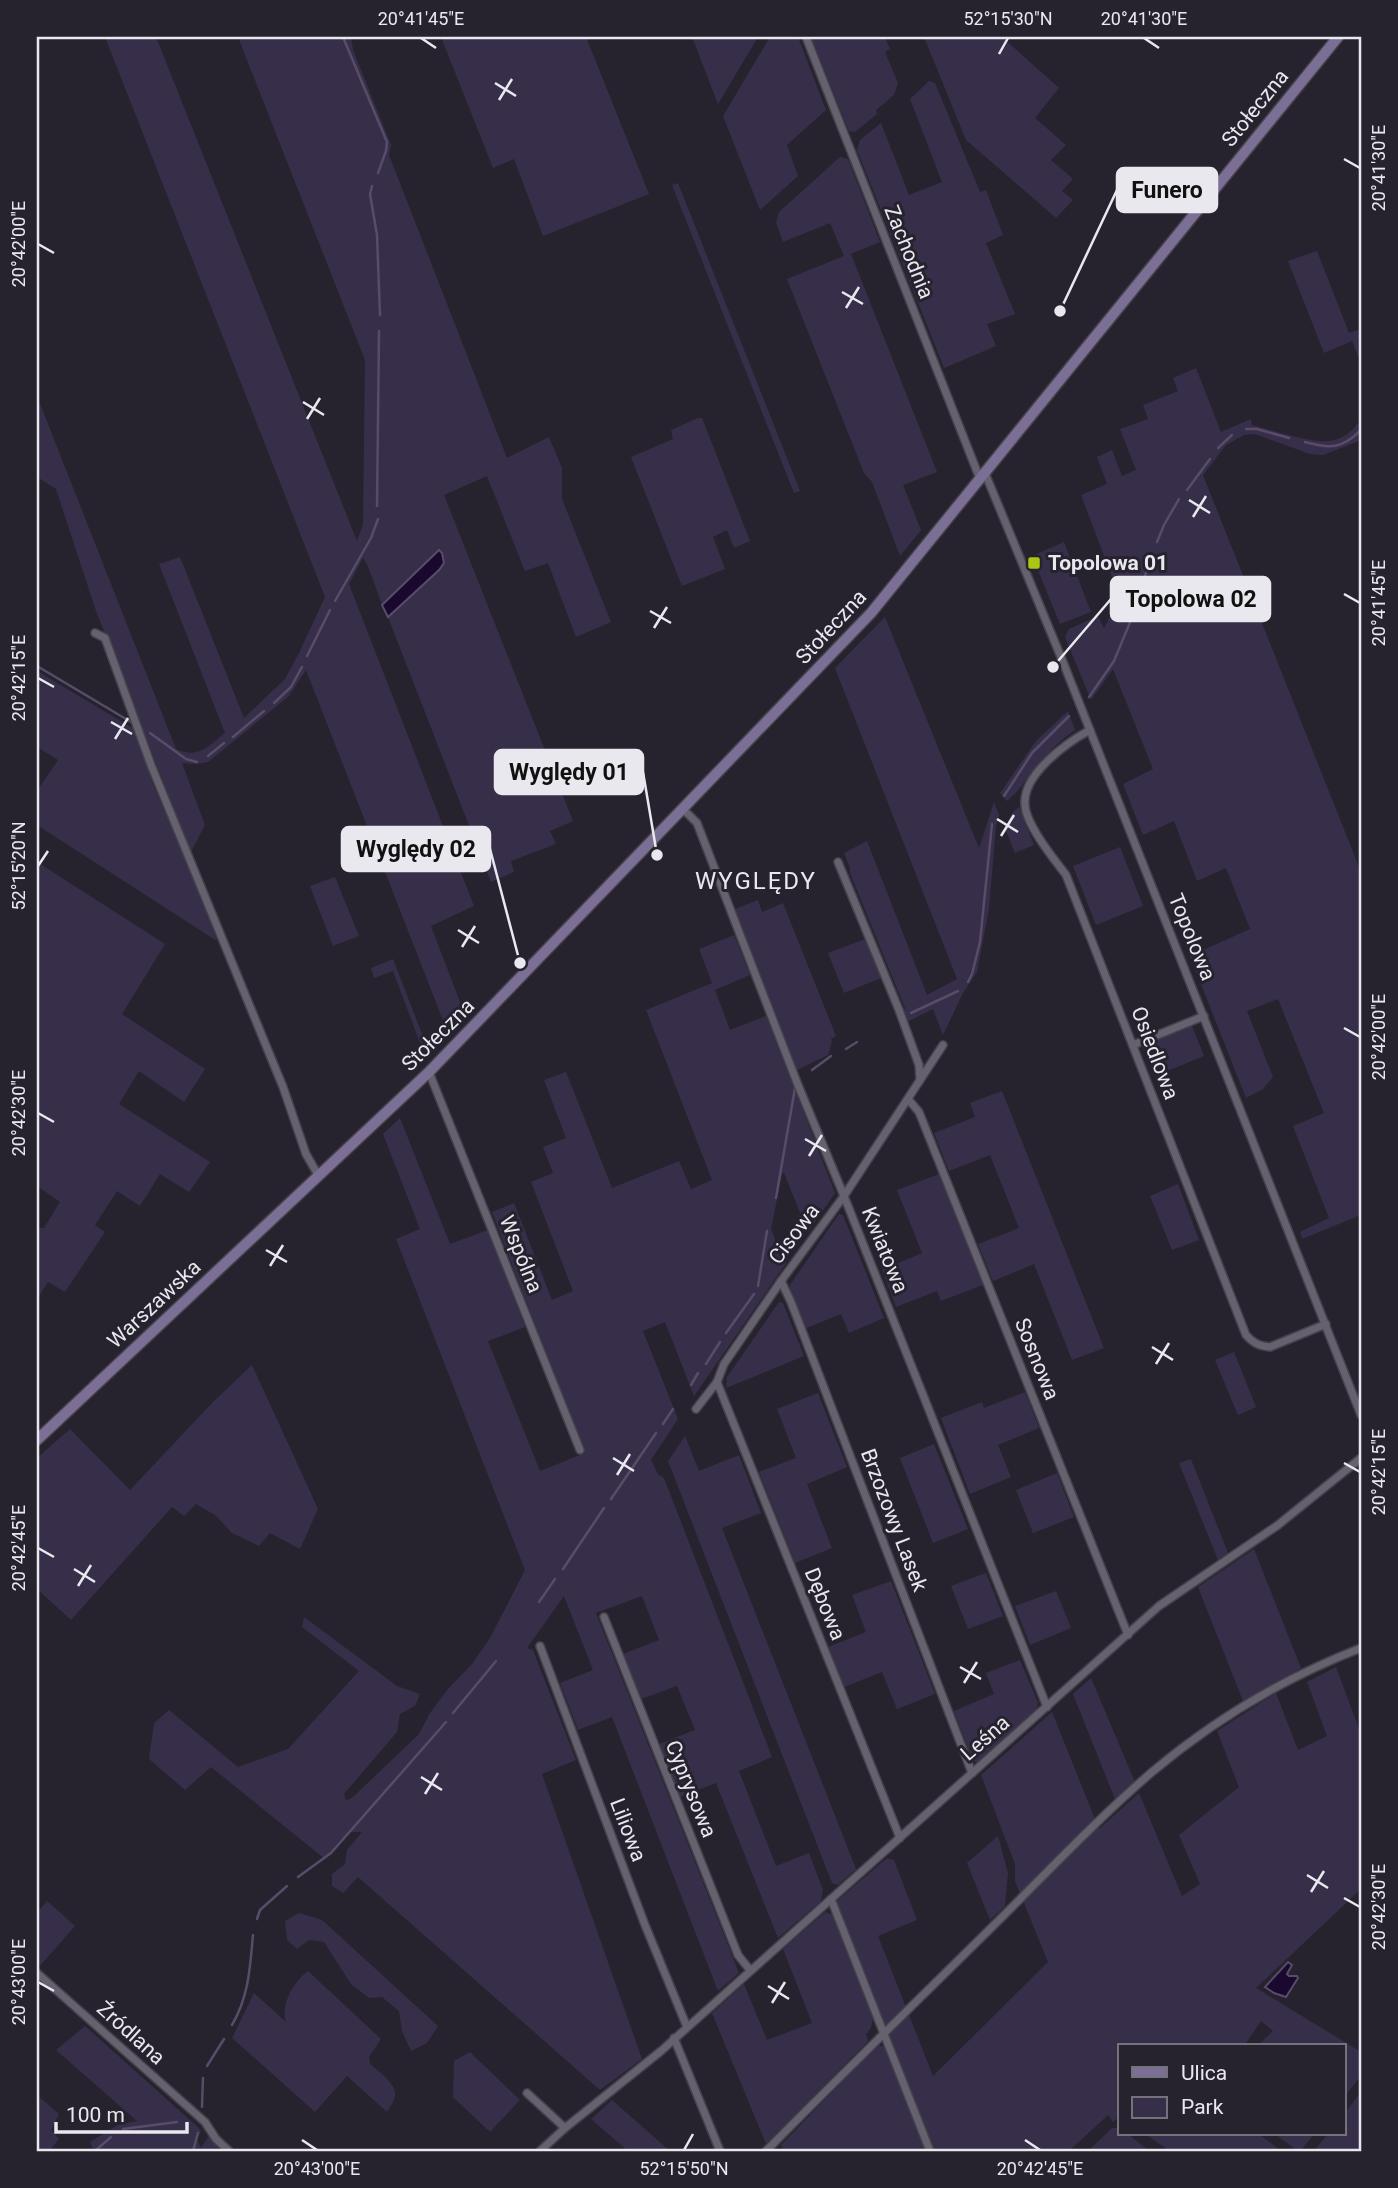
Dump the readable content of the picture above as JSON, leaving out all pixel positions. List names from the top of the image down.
{
  "streets": {
    "main road": ["Stołeczna", "Warszawska"],
    "street": [
      "Zachodnia",
      "Topolowa",
      "Osiedlowa",
      "Cisowa",
      "Kwiatowa",
      "Wspólna",
      "Sosnowa",
      "Brzozowy Lasek",
      "Dębowa",
      "Leśna",
      "Cyprysowa",
      "Liliowa",
      "Źródlana"
    ]
  },
  "crossings": [
    ["Stołeczna", "Zachodnia"],
    ["Stołeczna", "Topolowa"],
    ["Stołeczna", "Kwiatowa"],
    ["Stołeczna", "Wspólna"],
    ["Stołeczna", "Warszawska"],
    ["Zachodnia", "Topolowa"],
    ["Topolowa", "Osiedlowa"],
    ["Cisowa", "Kwiatowa"],
    ["Cisowa", "Sosnowa"],
    ["Cisowa", "Brzozowy Lasek"],
    ["Cisowa", "Dębowa"],
    ["Kwiatowa", "Leśna"],
    ["Sosnowa", "Leśna"],
    ["Brzozowy Lasek", "Leśna"],
    ["Dębowa", "Leśna"],
    ["Leśna", "Cyprysowa"],
    ["Leśna", "Liliowa"]
  ],
  "districts": ["WYGLĘDY"],
  "places": {
    "other": [
      "Funero",
      "Topolowa 02",
      "Wyględy 01",
      "Wyględy 02"
    ],
    "transit": ["Topolowa 01"]
  },
  "legend": ["Ulica", "Park"],
  "scale_bar": "100 m",
  "coordinates": [
    "20°41'45\"E",
    "52°15'30\"N",
    "20°41'30\"E",
    "20°42'00\"E",
    "20°42'15\"E",
    "52°15'20\"N",
    "20°42'30\"E",
    "20°42'45\"E",
    "20°43'00\"E",
    "52°15'50\"N"
  ]
}
